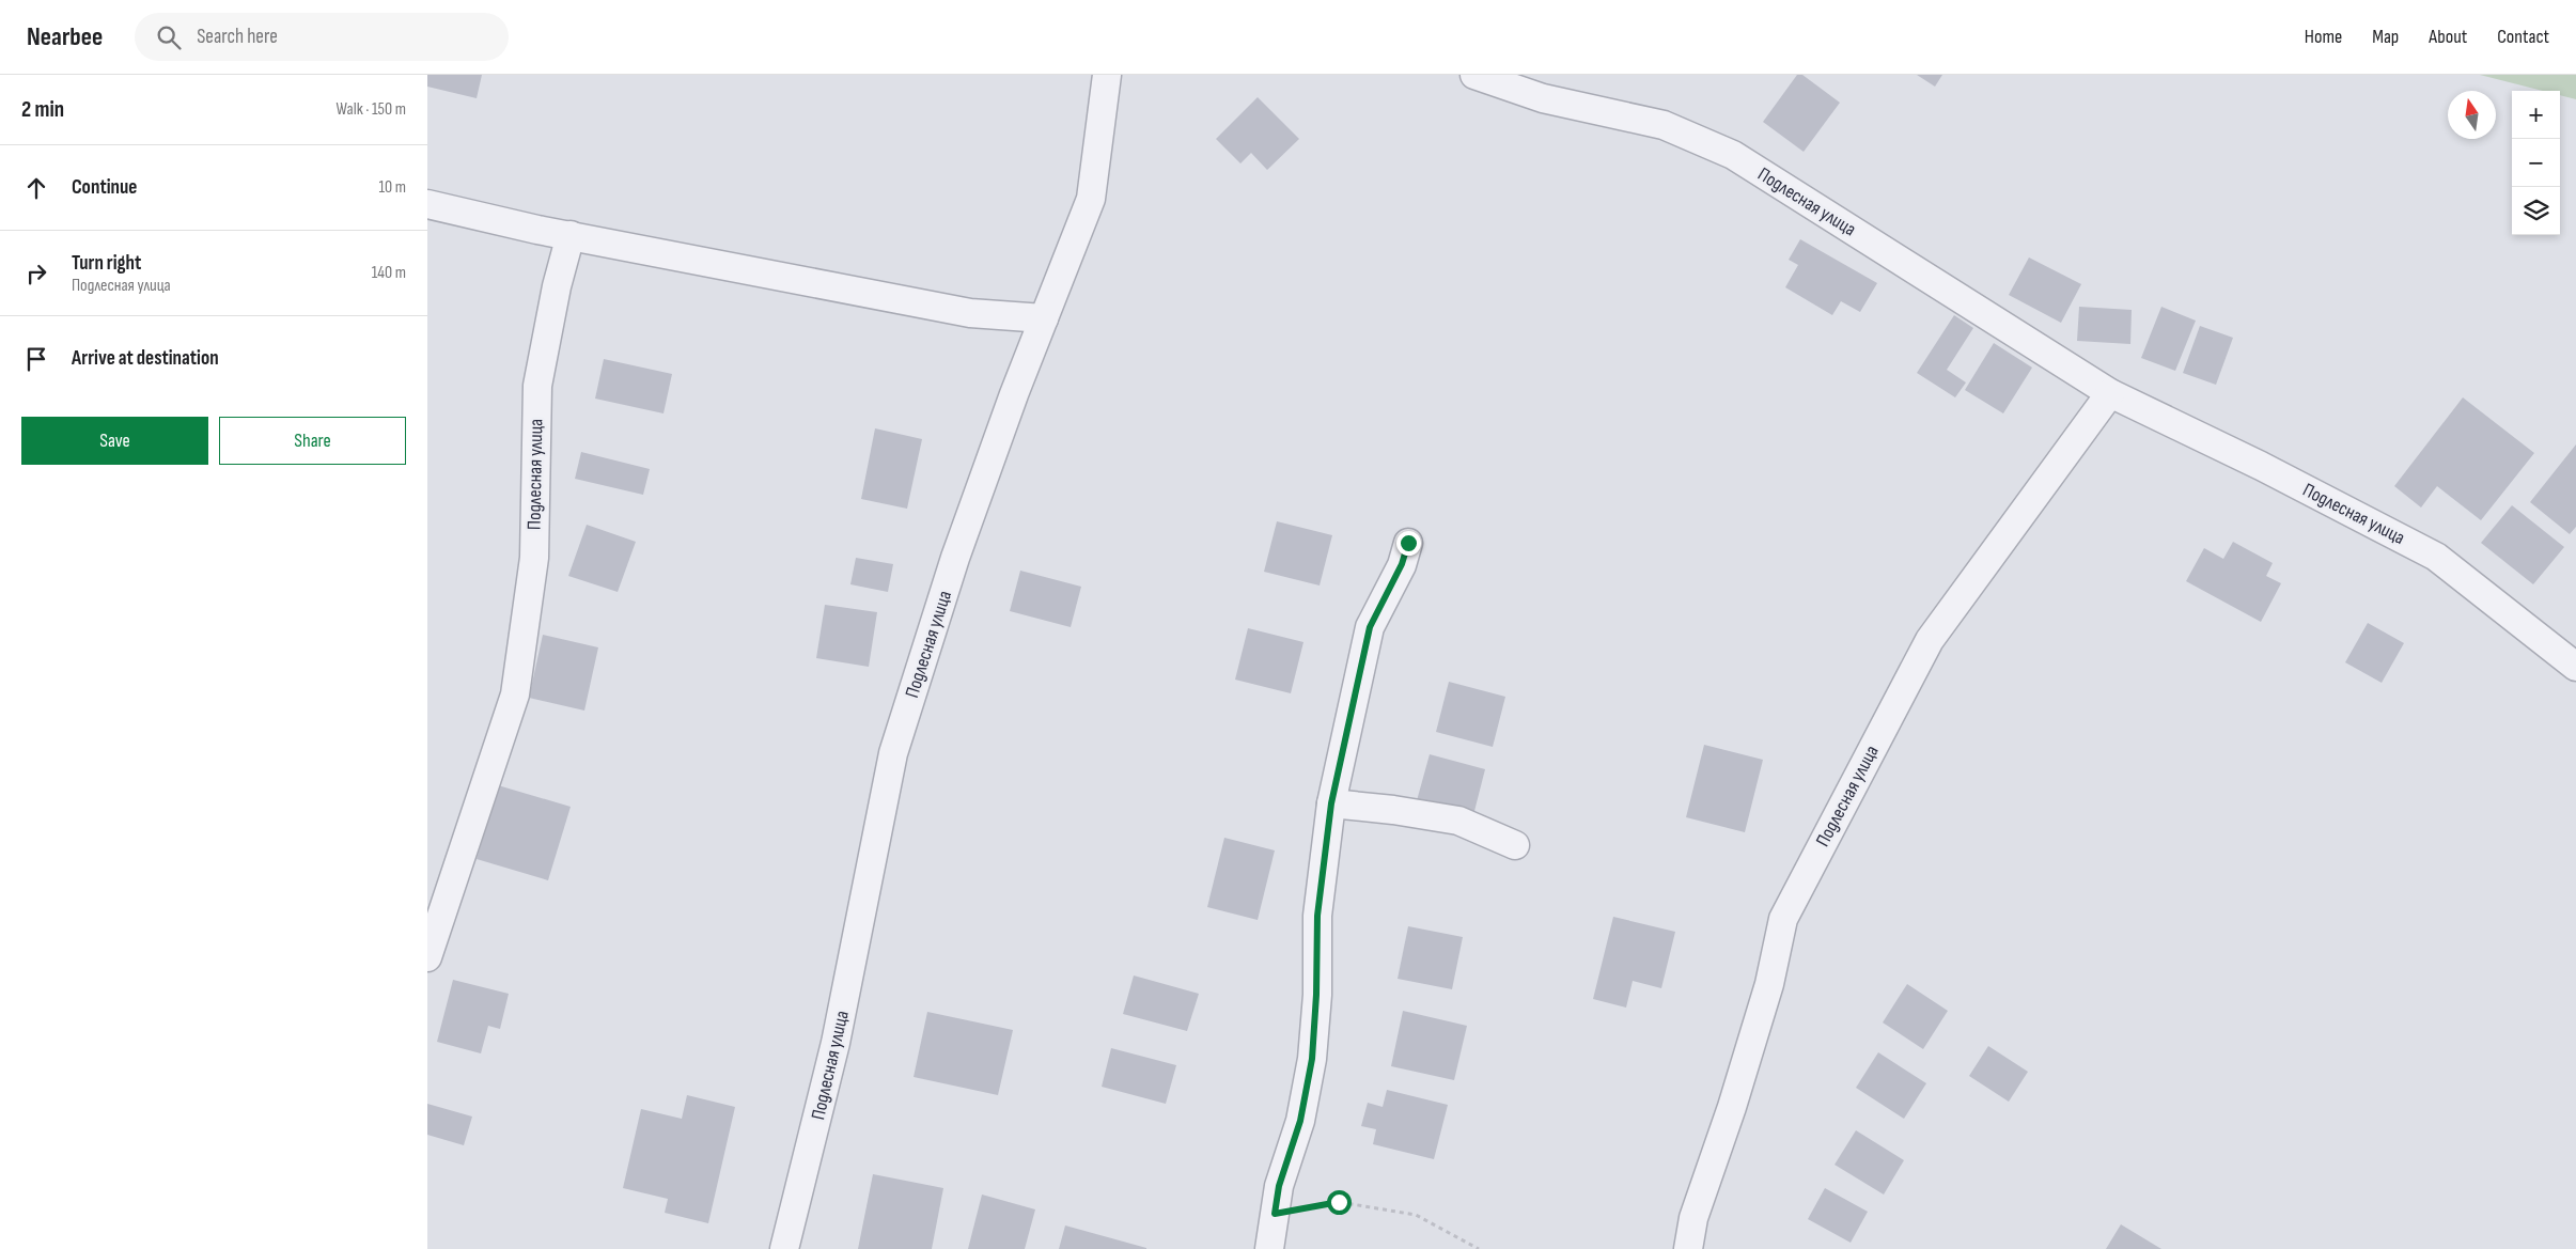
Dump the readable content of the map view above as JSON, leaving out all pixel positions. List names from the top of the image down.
{
  "streets": {
    "street": ["Подлесная улица"]
  },
  "north": "top",
  "page": {
    "header": "Nearbee",
    "search": "Search here",
    "nav": [
      "Home",
      "Map",
      "About",
      "Contact"
    ],
    "heading": ["2 min", "Walk · 150 m"],
    "map_buttons": ["+", "−"],
    "list": [
      ["Continue", "10 m"],
      ["Turn right", "Подлесная улица", "140 m"],
      "Arrive at destination"
    ],
    "buttons": ["Save", "Share"]
  }
}
